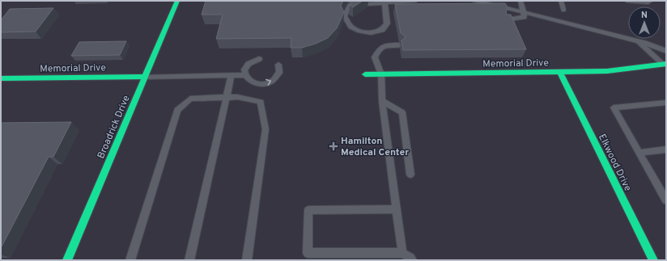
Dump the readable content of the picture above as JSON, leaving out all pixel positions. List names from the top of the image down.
{
  "streets": {
    "street": ["Memorial Drive", "Broadrick Drive", "Elkwood Drive"]
  },
  "crossings": [
    ["Memorial Drive", "Broadrick Drive"],
    ["Memorial Drive", "Elkwood Drive"]
  ],
  "places": {
    "health": ["Hamilton Medical Center"]
  },
  "north": "top"
}
